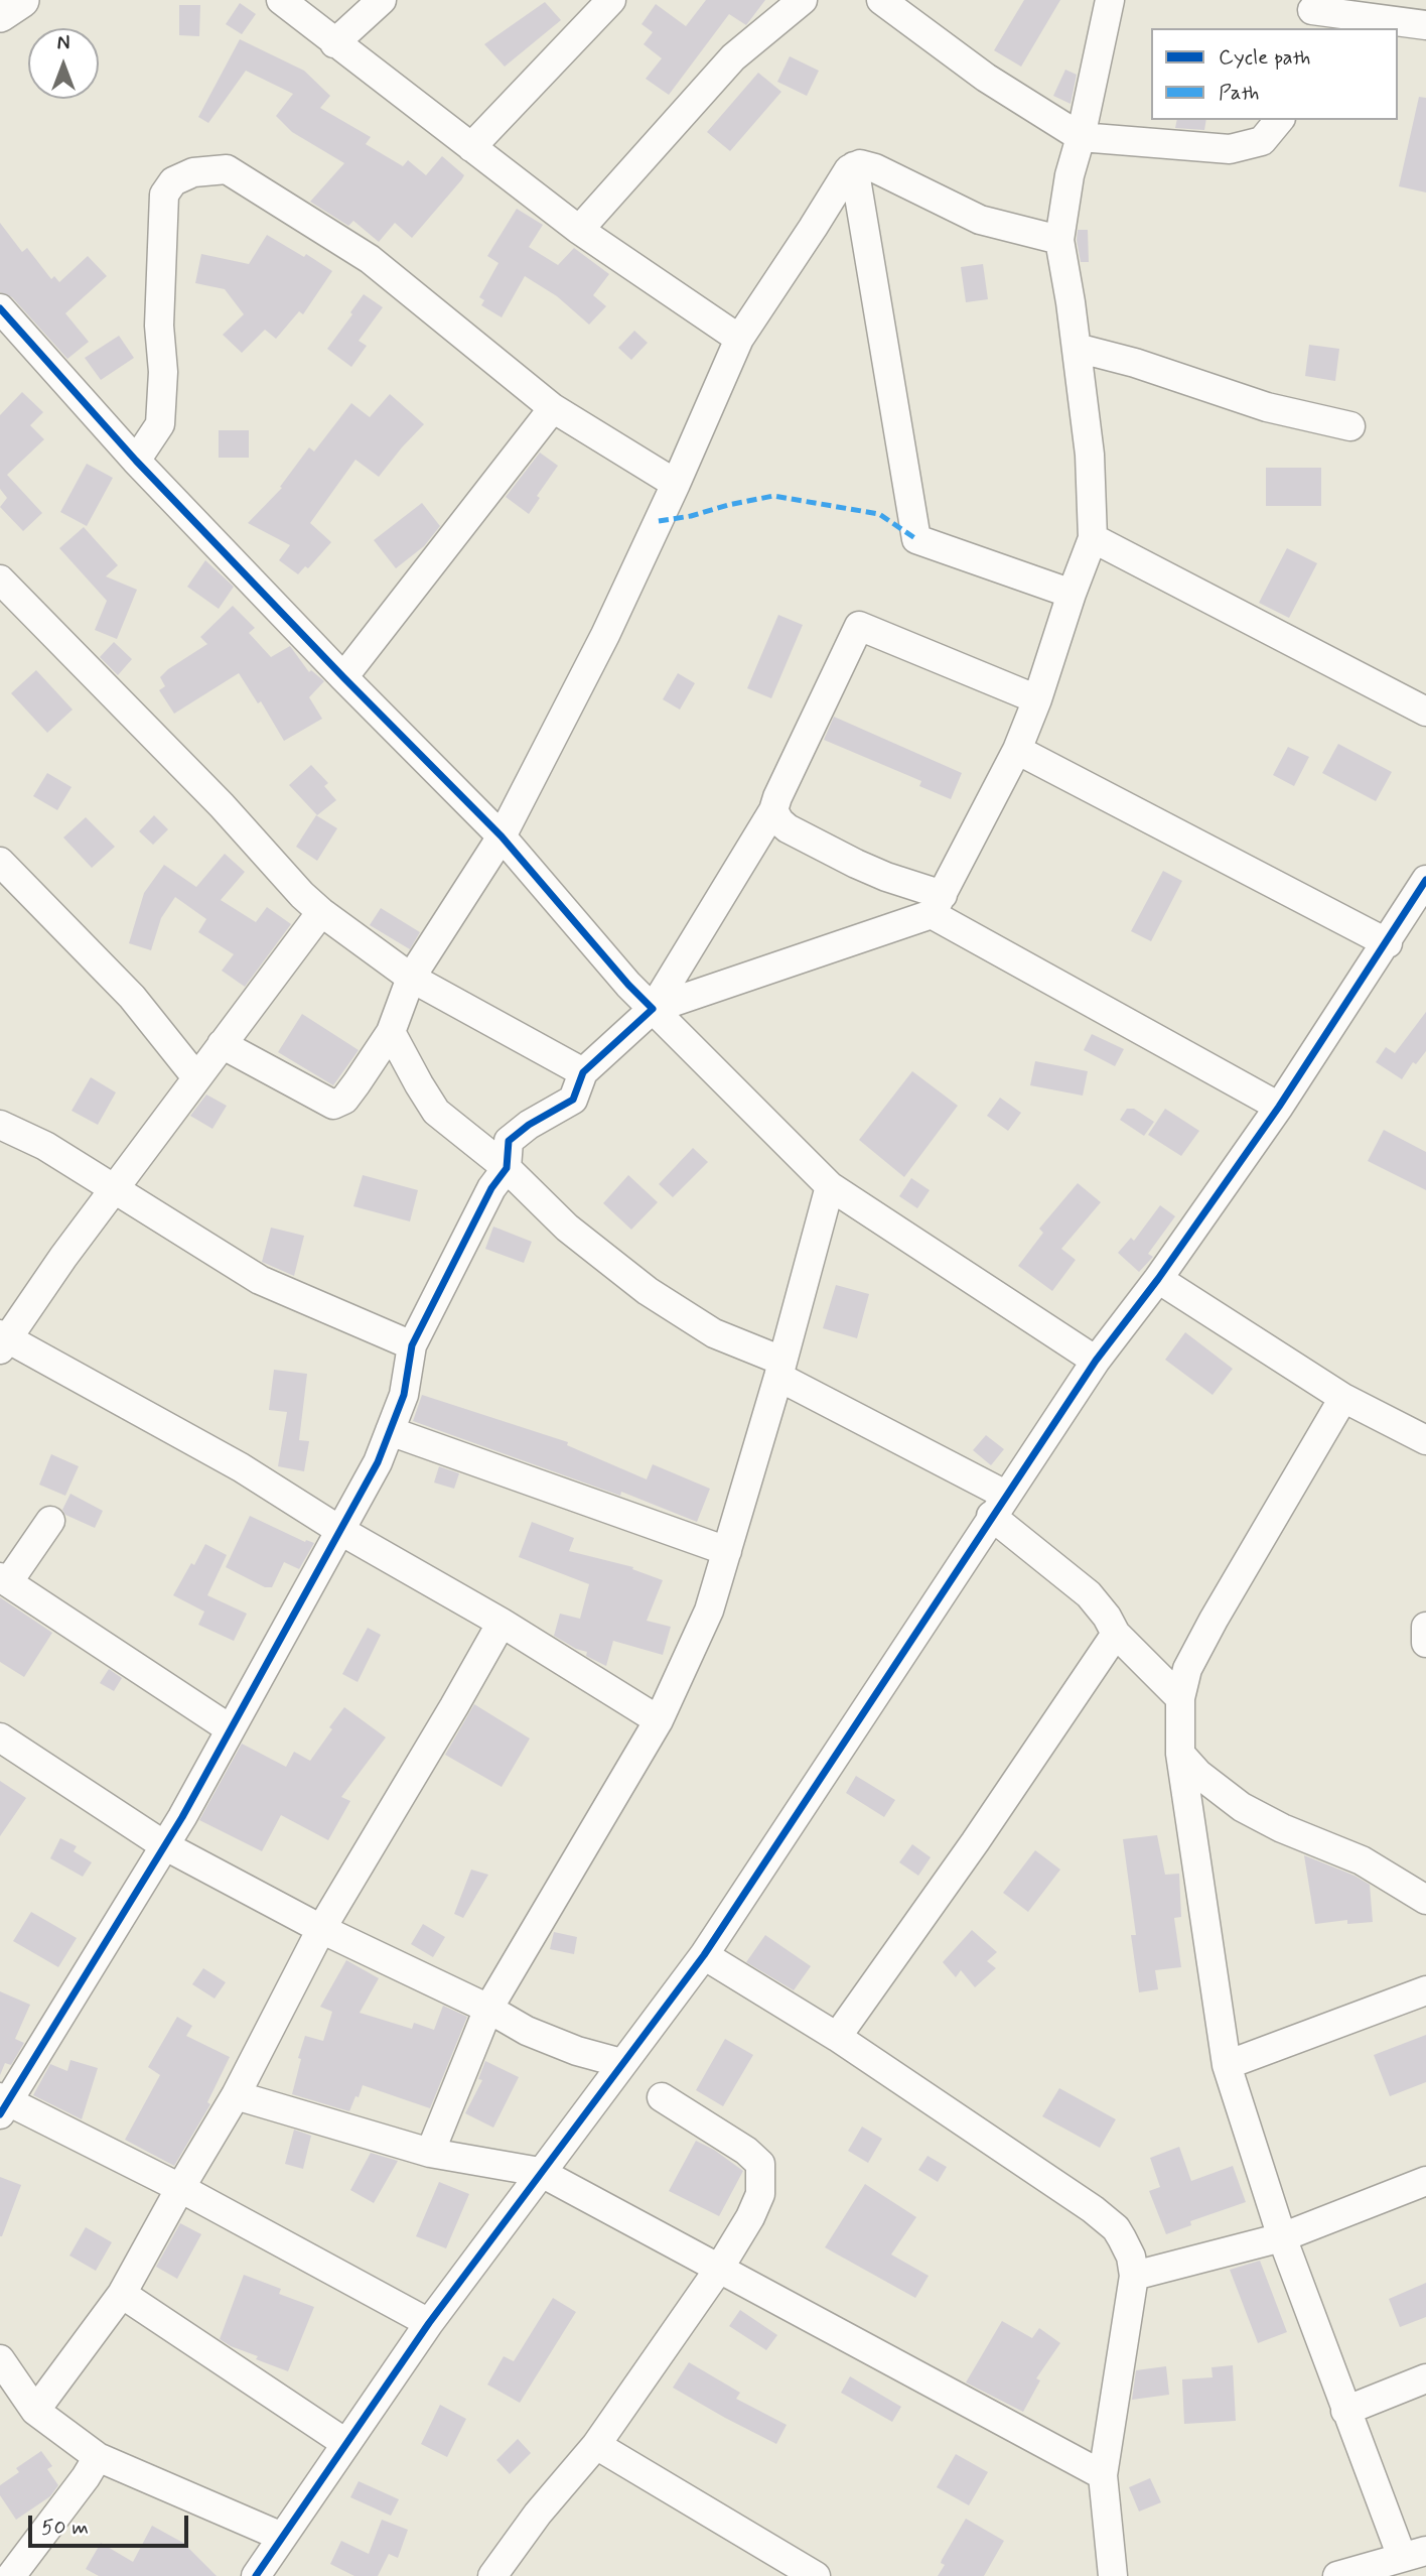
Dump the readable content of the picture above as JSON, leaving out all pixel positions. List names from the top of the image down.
{
  "legend": ["Cycle path", "Path"],
  "scale_bar": "50 m",
  "north": "top"
}
